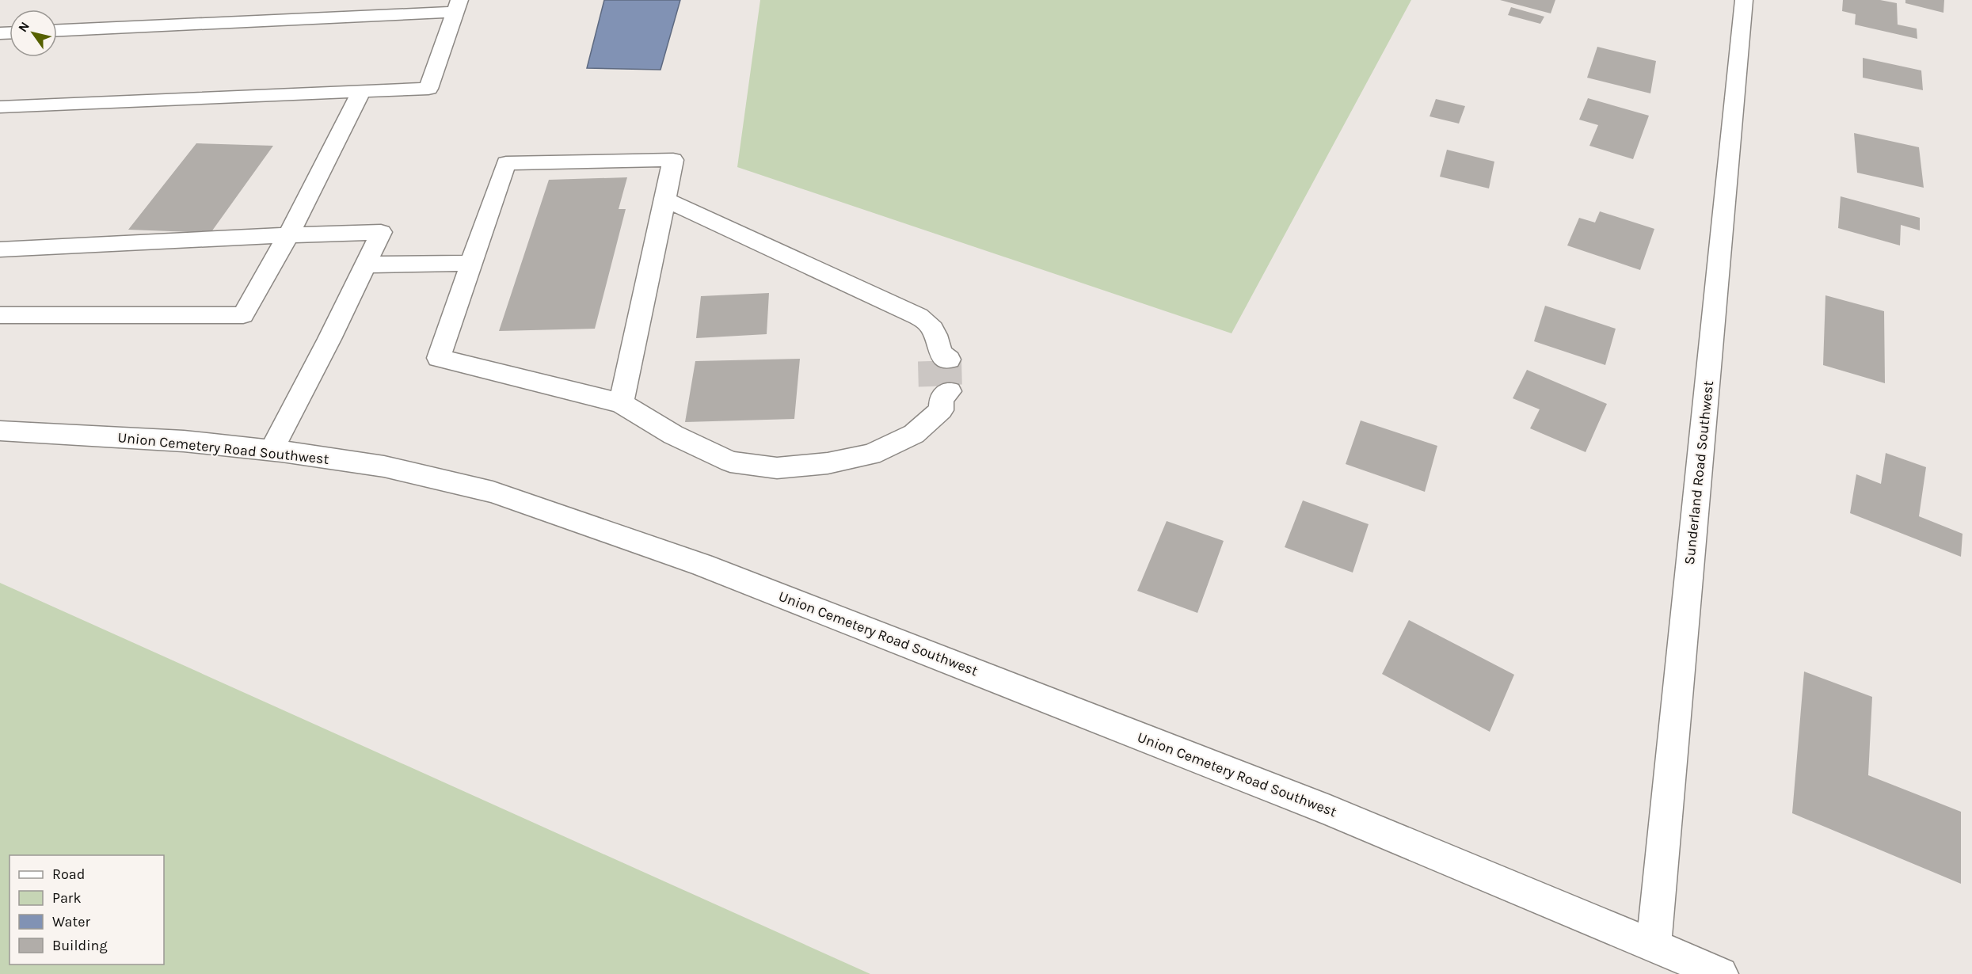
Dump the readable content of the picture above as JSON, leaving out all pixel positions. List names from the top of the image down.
{
  "streets": {
    "street": ["Union Cemetery Road Southwest", "Sunderland Road Southwest"]
  },
  "crossings": [
    ["Union Cemetery Road Southwest", "Sunderland Road Southwest"]
  ],
  "legend": [
    "Road",
    "Park",
    "Water",
    "Building"
  ],
  "north": "top left"
}
